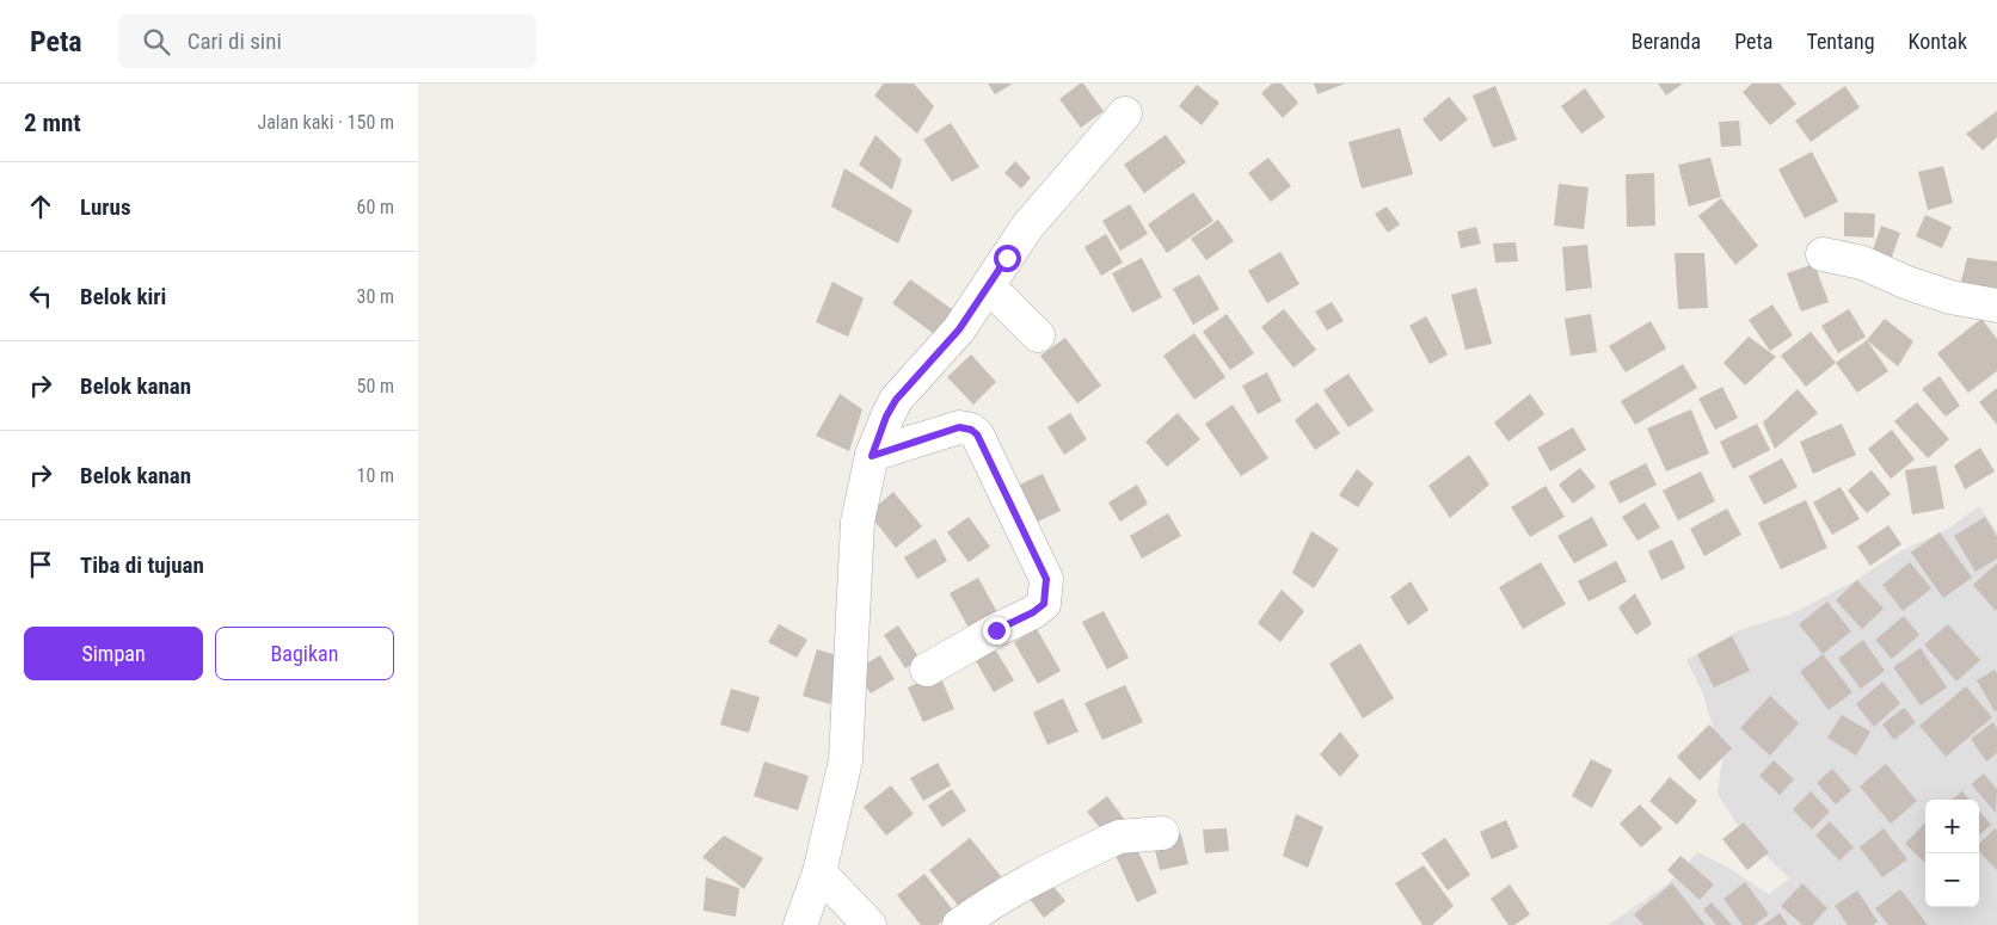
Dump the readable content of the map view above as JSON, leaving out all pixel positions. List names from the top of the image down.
{
  "page": {
    "header": "Peta",
    "search": "Cari di sini",
    "nav": [
      "Beranda",
      "Peta",
      "Tentang",
      "Kontak"
    ],
    "heading": ["2 mnt", "Jalan kaki · 150 m"],
    "list": [
      ["Lurus", "60 m"],
      ["Belok kiri", "30 m"],
      ["Belok kanan", "50 m"],
      ["Belok kanan", "10 m"],
      "Tiba di tujuan"
    ],
    "buttons": ["Simpan", "Bagikan"],
    "map_buttons": ["+", "−"]
  }
}
